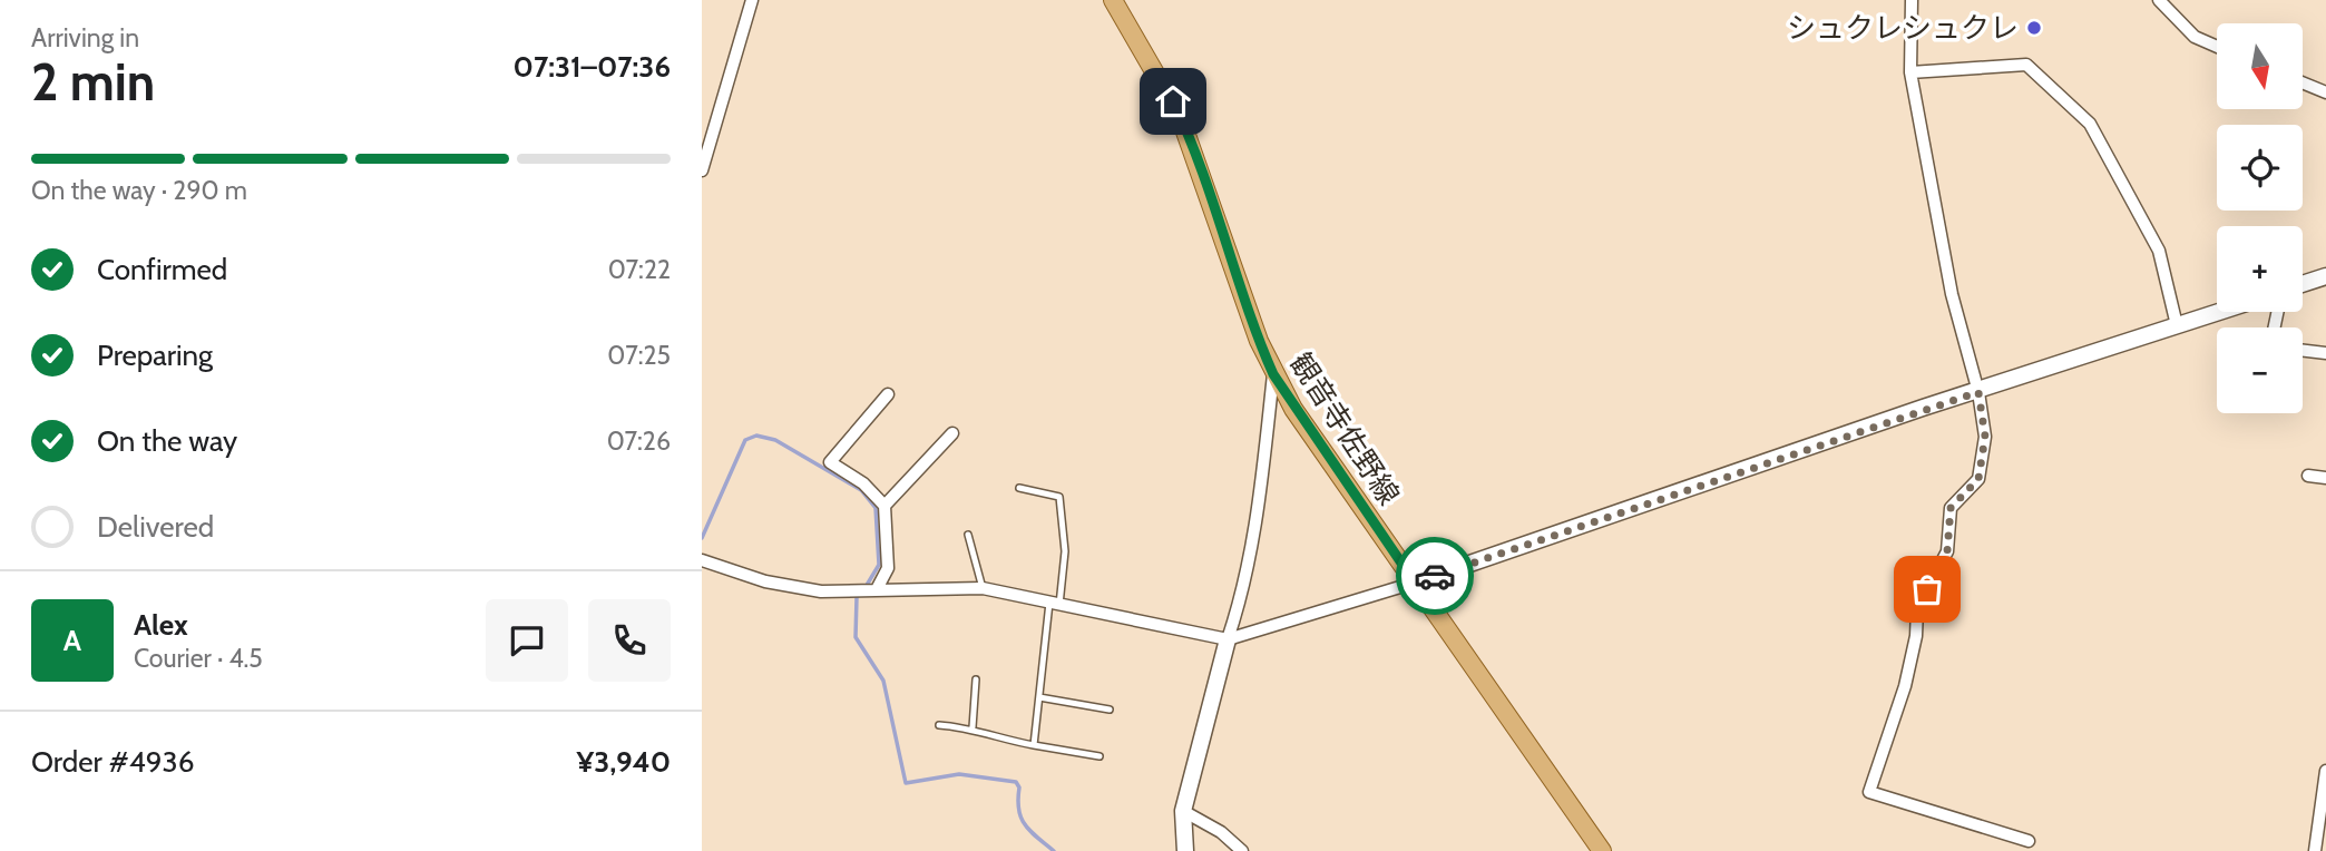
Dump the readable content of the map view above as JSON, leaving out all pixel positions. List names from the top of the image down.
{
  "streets": {
    "main road": ["観音寺佐野線"]
  },
  "places": ["シュクレシュクレ"],
  "north": "bottom",
  "page": {
    "heading": ["2 min", "Arriving in", "07:31–07:36"],
    "panel": [
      "Alex",
      "Courier · 4.5",
      "Order #4936",
      "¥3,940"
    ],
    "map_buttons": ["+", "−"],
    "bar": "On the way · 290 m",
    "list": [
      ["Confirmed", "07:22"],
      ["Preparing", "07:25"],
      ["On the way", "07:26"],
      "Delivered"
    ],
    "round": "A"
  }
}
